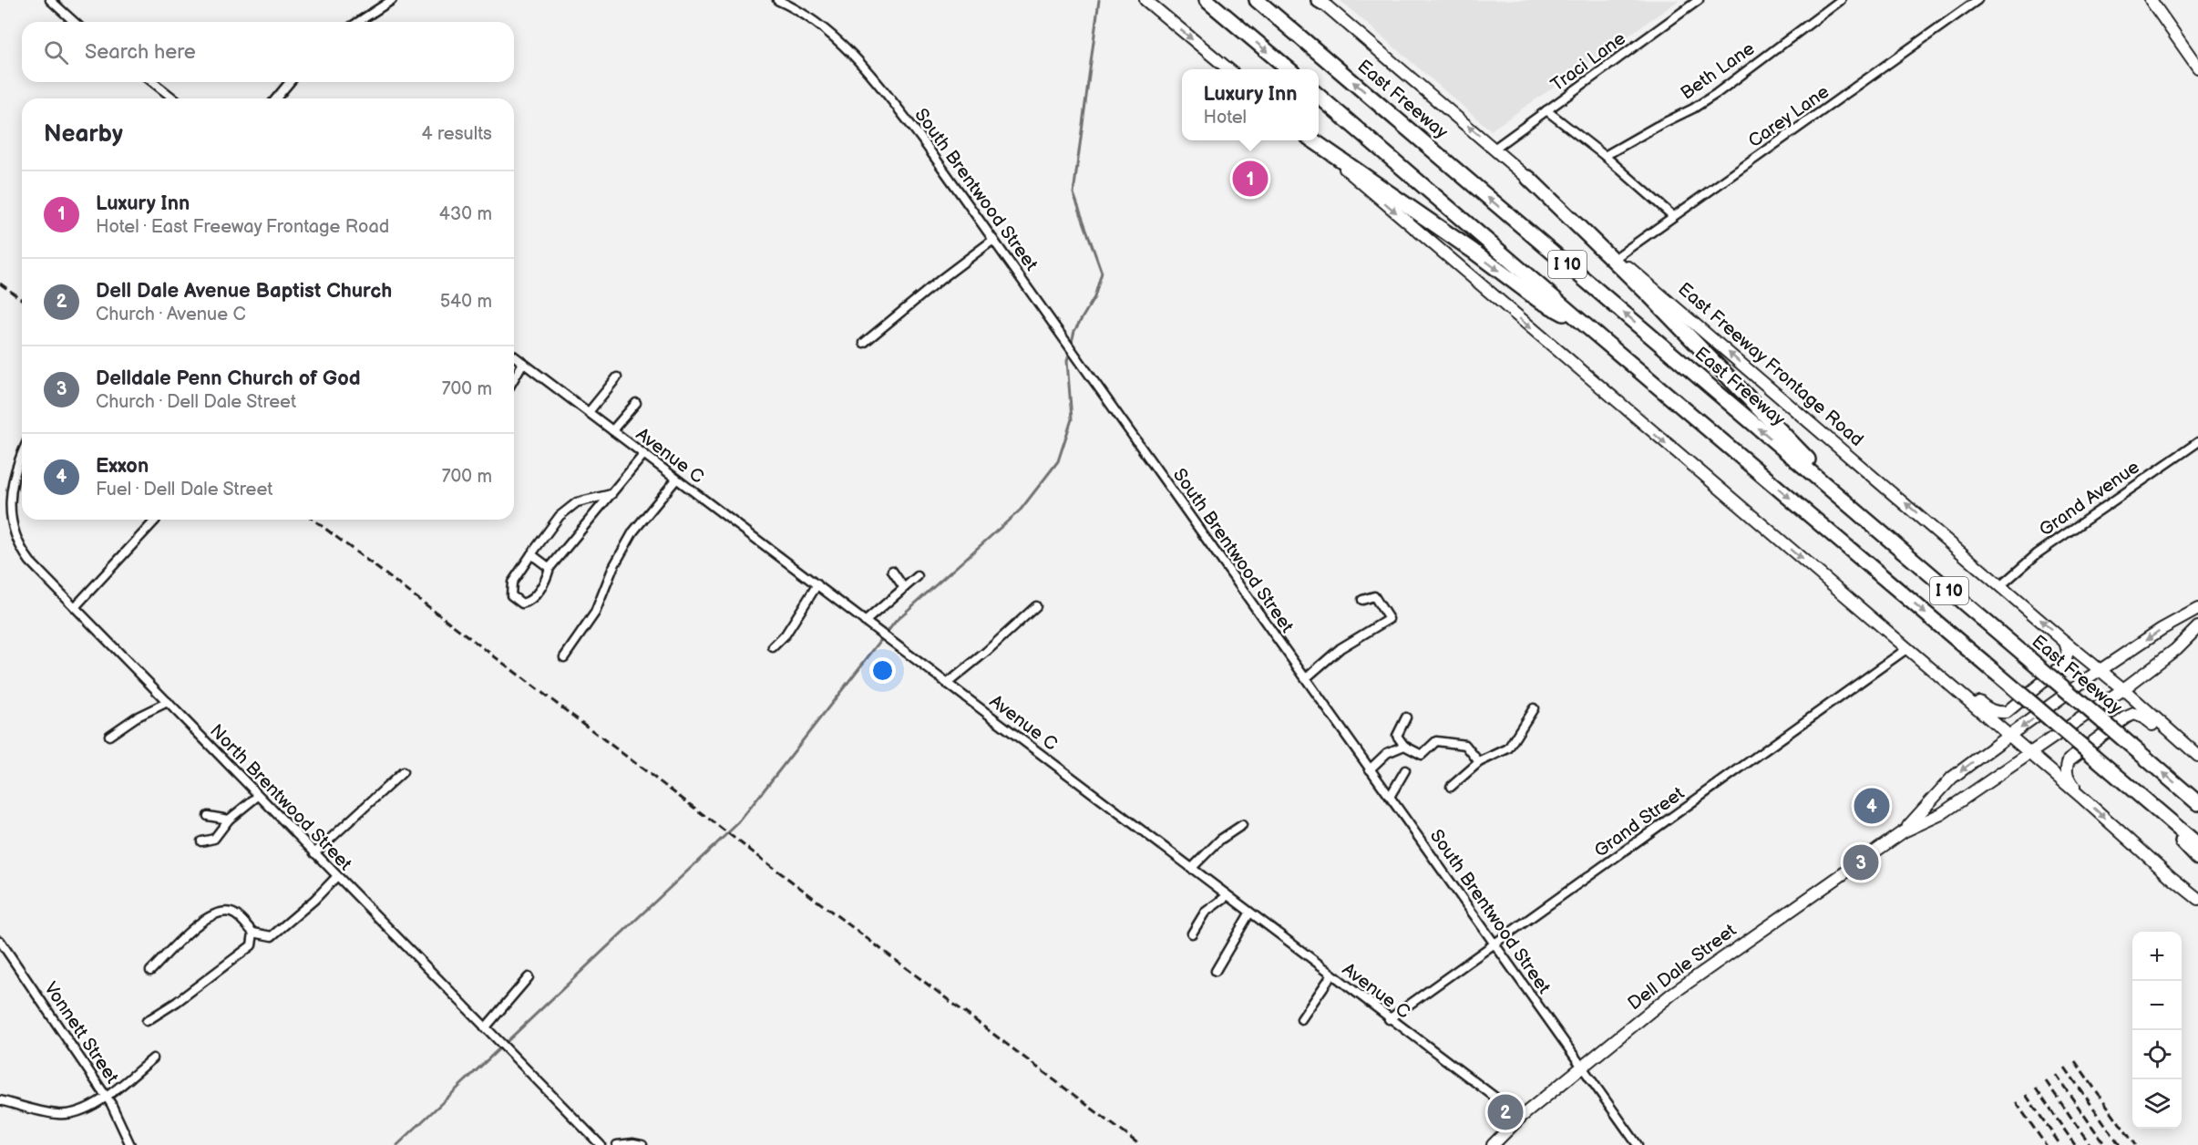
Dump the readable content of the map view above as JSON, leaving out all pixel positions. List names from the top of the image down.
{
  "streets": {
    "highway": ["East Freeway", "I 10"],
    "main road": ["East Freeway Frontage Road", "Dell Dale Street"],
    "street": [
      "Traci Lane",
      "Beth Lane",
      "Carey Lane",
      "South Brentwood Street",
      "Avenue C",
      "Grand Avenue",
      "North Brentwood Street",
      "Grand Street",
      "Vonnett Street"
    ]
  },
  "crossings": [
    ["Traci Lane", "East Freeway Frontage Road"],
    ["Carey Lane", "East Freeway Frontage Road"],
    ["South Brentwood Street", "Grand Street"],
    ["South Brentwood Street", "Dell Dale Street"],
    ["East Freeway Frontage Road", "Grand Avenue"],
    ["East Freeway Frontage Road", "Dell Dale Street"],
    ["Avenue C", "Grand Street"],
    ["Avenue C", "Dell Dale Street"]
  ],
  "one_way": ["East Freeway Frontage Road"],
  "page": {
    "search": "Search here",
    "popup": ["Luxury Inn", "Hotel"],
    "heading": ["Nearby", "4 results"],
    "pins": [
      "1",
      "4",
      "3",
      "2"
    ],
    "list": [
      {
        "mark": "1",
        "name": "Luxury Inn",
        "note": "Hotel · East Freeway Frontage Road",
        "value": "430 m"
      },
      {
        "mark": "2",
        "name": "Dell Dale Avenue Baptist Church",
        "note": "Church · Avenue C",
        "value": "540 m"
      },
      {
        "mark": "3",
        "name": "Delldale Penn Church of God",
        "note": "Church · Dell Dale Street",
        "value": "700 m"
      },
      {
        "mark": "4",
        "name": "Exxon",
        "note": "Fuel · Dell Dale Street",
        "value": "700 m"
      }
    ],
    "map_buttons": ["+", "−"]
  }
}
